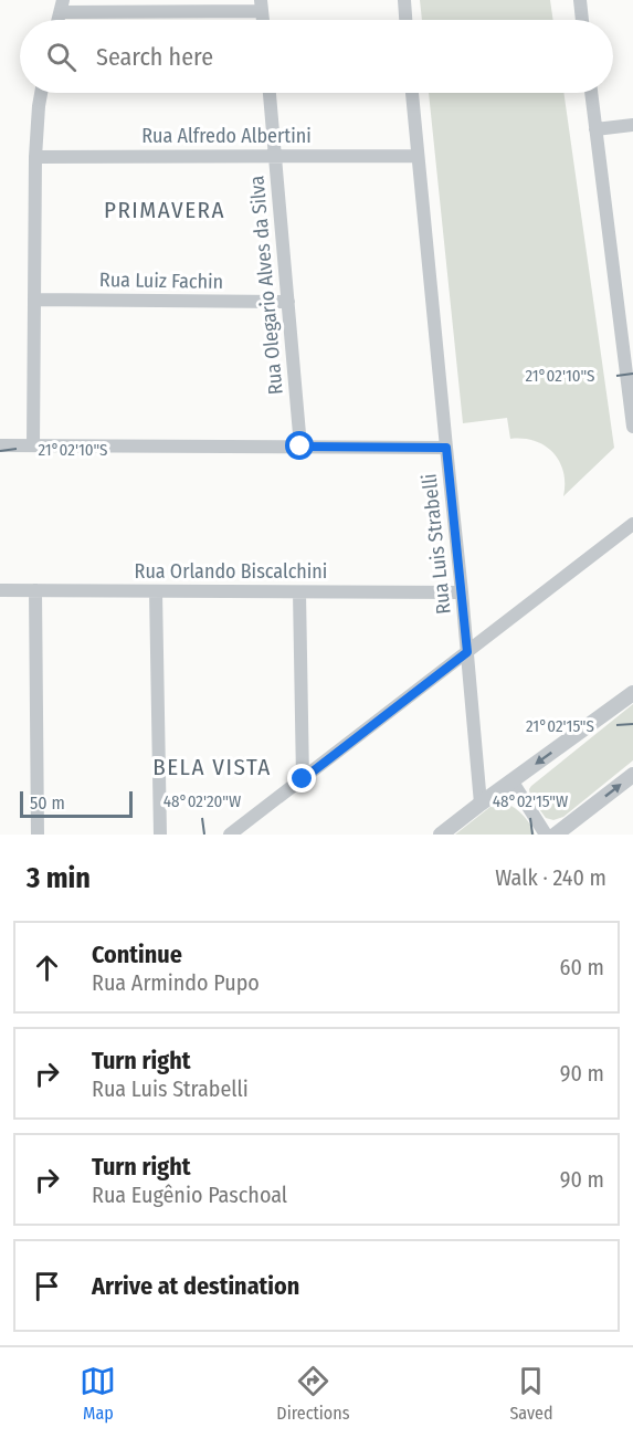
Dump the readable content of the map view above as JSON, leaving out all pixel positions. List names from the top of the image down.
{
  "streets": {
    "street": [
      "Rua Alfredo Albertini",
      "Rua Luiz Fachin",
      "Rua Olegario Alves da Silva",
      "Rua Luis Strabelli",
      "Rua Orlando Biscalchini"
    ]
  },
  "crossings": [
    ["Rua Alfredo Albertini", "Rua Olegario Alves da Silva"],
    ["Rua Alfredo Albertini", "Rua Luis Strabelli"],
    ["Rua Luiz Fachin", "Rua Olegario Alves da Silva"],
    ["Rua Luis Strabelli", "Rua Orlando Biscalchini"]
  ],
  "districts": ["PRIMAVERA", "BELA VISTA"],
  "scale_bar": "50 m",
  "page": {
    "search": "Search here",
    "scale": "50 m",
    "heading": ["3 min", "Walk · 240 m"],
    "list": [
      ["Continue", "Rua Armindo Pupo", "60 m"],
      ["Turn right", "Rua Luis Strabelli", "90 m"],
      ["Turn right", "Rua Eugênio Paschoal", "90 m"],
      "Arrive at destination"
    ],
    "nav": ["Map", "Directions", "Saved"]
  },
  "coordinates": [
    "21°02'10\"S",
    "21°02'15\"S",
    "48°02'20\"W",
    "48°02'15\"W"
  ]
}
